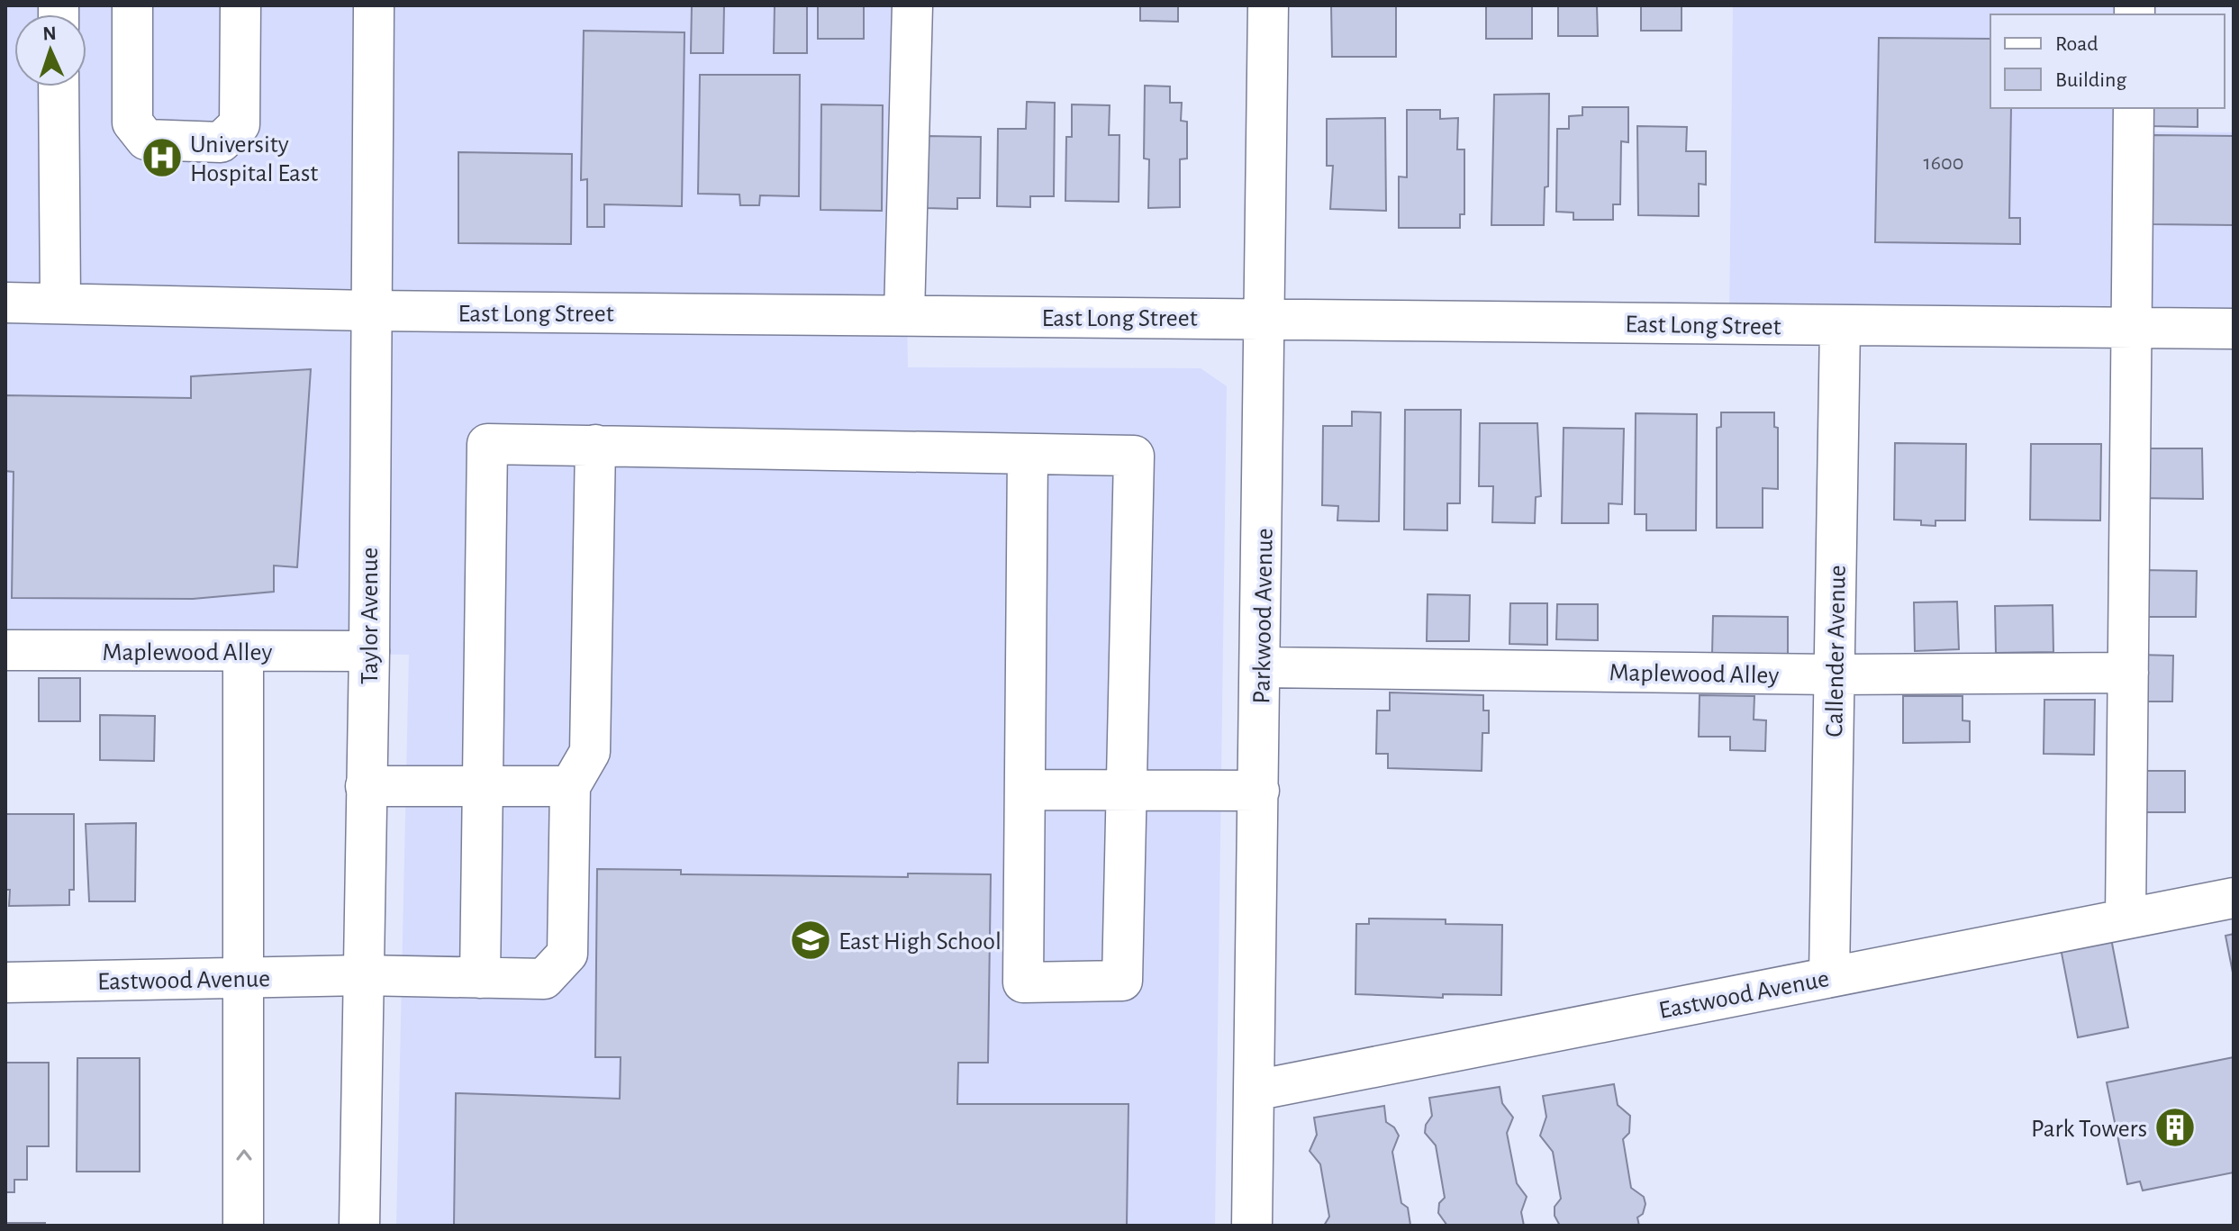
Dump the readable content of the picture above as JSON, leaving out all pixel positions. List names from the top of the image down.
{
  "streets": {
    "street": [
      "East Long Street",
      "Taylor Avenue",
      "Parkwood Avenue",
      "Maplewood Alley",
      "Callender Avenue",
      "Eastwood Avenue"
    ]
  },
  "crossings": [
    ["East Long Street", "Taylor Avenue"],
    ["East Long Street", "Parkwood Avenue"],
    ["East Long Street", "Callender Avenue"],
    ["Taylor Avenue", "Maplewood Alley"],
    ["Taylor Avenue", "Eastwood Avenue"],
    ["Parkwood Avenue", "Maplewood Alley"],
    ["Parkwood Avenue", "Eastwood Avenue"],
    ["Maplewood Alley", "Callender Avenue"],
    ["Callender Avenue", "Eastwood Avenue"]
  ],
  "places": {
    "hospital": ["University Hospital East"],
    "school or university": ["East High School"],
    "building": ["Park Towers"]
  },
  "house_numbers": ["1600"],
  "legend": ["Road", "Building"],
  "north": "top"
}
